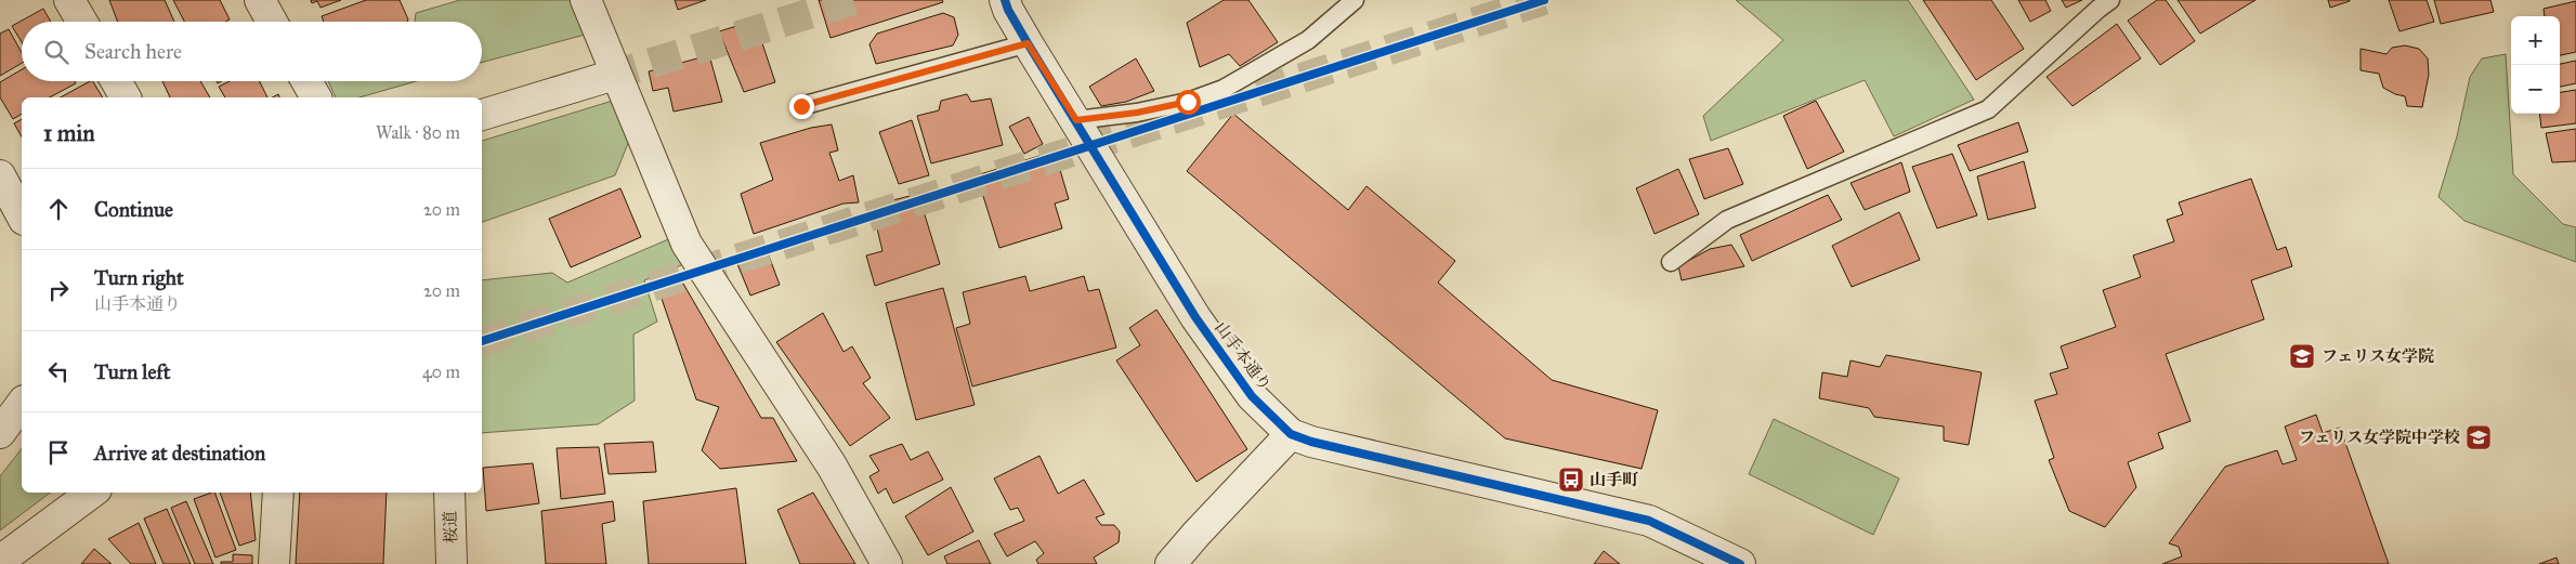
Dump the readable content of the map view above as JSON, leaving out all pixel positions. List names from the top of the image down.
{
  "streets": {
    "street": ["山手本通り", "桜道"]
  },
  "places": {
    "school or university": ["フェリス女学院", "フェリス女学院中学校"],
    "bus stop": ["山手町"]
  },
  "page": {
    "map_buttons": ["+", "−"],
    "search": "Search here",
    "heading": ["1 min", "Walk · 80 m"],
    "list": [
      ["Continue", "20 m"],
      ["Turn right", "山手本通り", "20 m"],
      ["Turn left", "40 m"],
      "Arrive at destination"
    ]
  }
}
